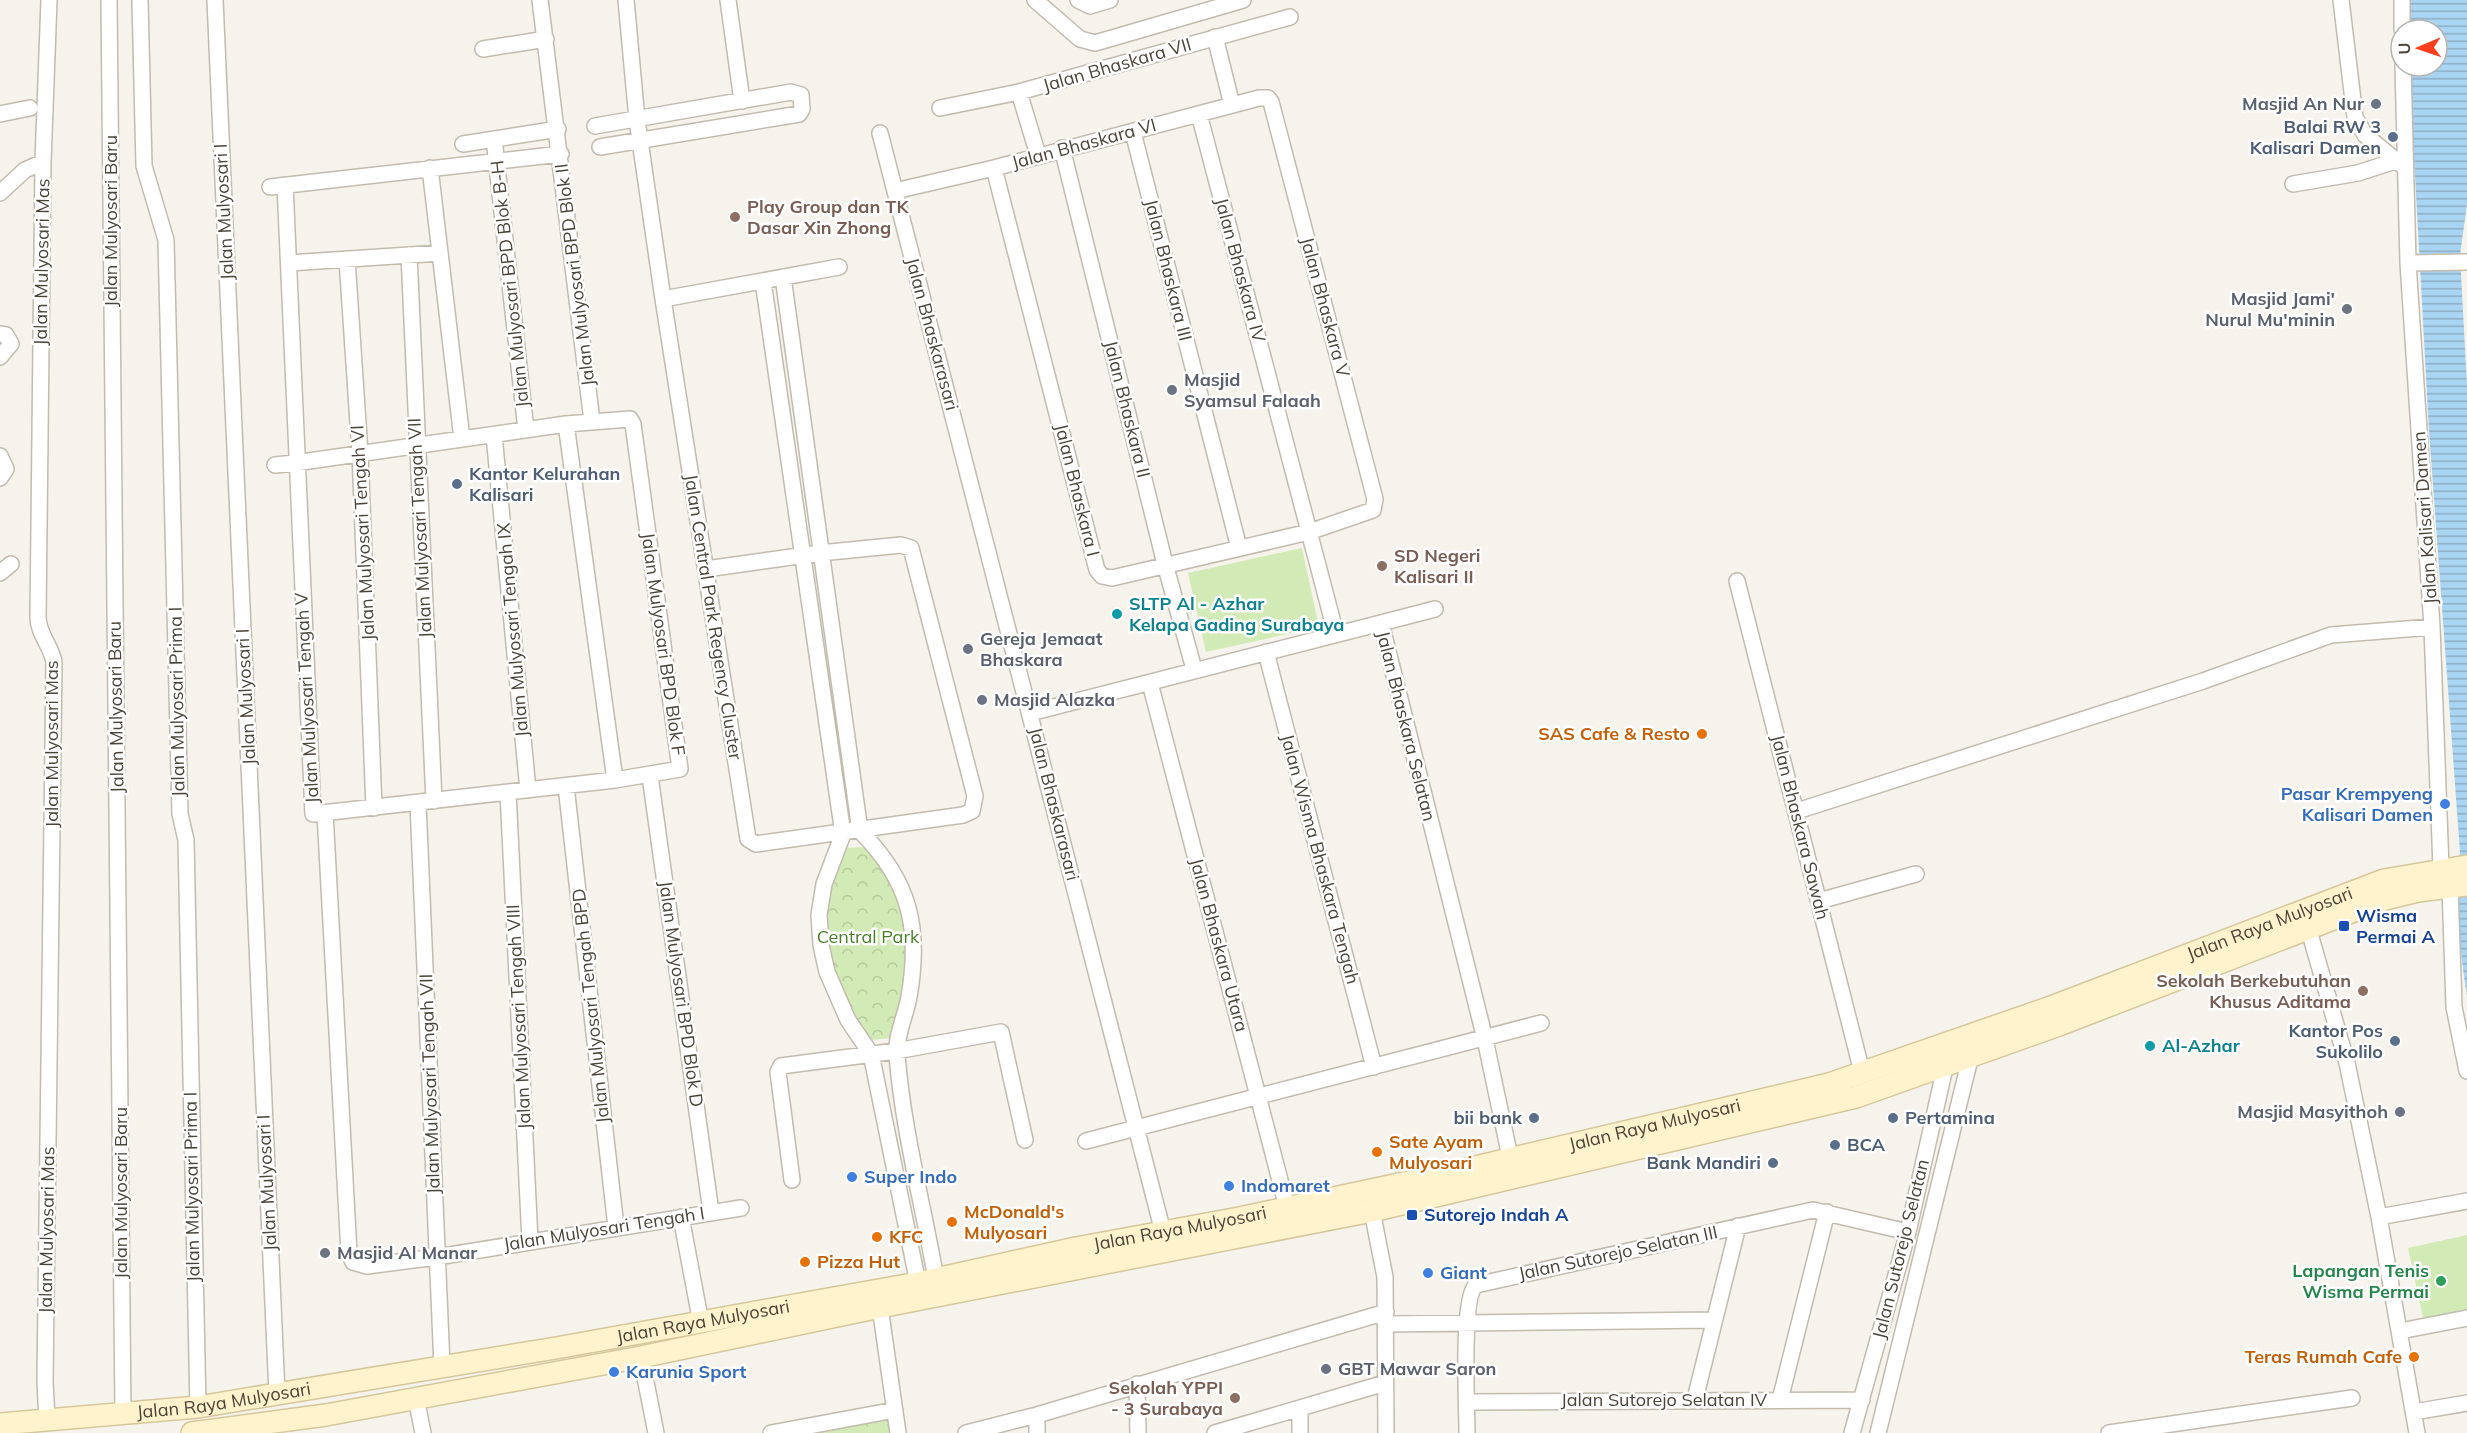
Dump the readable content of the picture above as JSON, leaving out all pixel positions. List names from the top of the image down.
{
  "streets": {
    "main road": ["Jalan Raya Mulyosari"],
    "street": [
      "Jalan Bhaskara VII",
      "Jalan Bhaskara VI",
      "Jalan Mulyosari I",
      "Jalan Mulyosari Baru",
      "Jalan Mulyosari Mas",
      "Jalan Bhaskara III",
      "Jalan Bhaskara IV",
      "Jalan Mulyosari BPD Blok II",
      "Jalan Mulyosari BPD Blok B-H",
      "Jalan Bhaskara V",
      "Jalan Bhaskarasari",
      "Jalan Bhaskara II",
      "Jalan Bhaskara I",
      "Jalan Kalisari Damen",
      "Jalan Mulyosari Tengah VII",
      "Jalan Mulyosari Tengah VI",
      "Jalan Central Park Regency Cluster",
      "Jalan Mulyosari Tengah IX",
      "Jalan Mulyosari BPD Blok F",
      "Jalan Mulyosari Tengah V",
      "Jalan Mulyosari Prima I",
      "Jalan Bhaskara Selatan",
      "Jalan Bhaskara Sawah",
      "Jalan Wisma Bhaskara Tengah",
      "Jalan Bhaskara Utara",
      "Jalan Mulyosari BPD Blok D",
      "Jalan Mulyosari Tengah BPD",
      "Jalan Mulyosari Tengah VIII",
      "Jalan Mulyosari Tengah I",
      "Jalan Sutorejo Selatan",
      "Jalan Sutorejo Selatan III",
      "Jalan Sutorejo Selatan IV"
    ]
  },
  "crossings": [
    ["Jalan Bhaskara VII", "Jalan Bhaskara VI"],
    ["Jalan Bhaskara VI", "Jalan Bhaskara III"],
    ["Jalan Bhaskara VI", "Jalan Bhaskara IV"],
    ["Jalan Bhaskara VI", "Jalan Bhaskara V"],
    ["Jalan Bhaskara VI", "Jalan Bhaskarasari"],
    ["Jalan Bhaskara VI", "Jalan Bhaskara II"],
    ["Jalan Bhaskara VI", "Jalan Bhaskara I"],
    ["Jalan Mulyosari I", "Jalan Raya Mulyosari"],
    ["Jalan Mulyosari Baru", "Jalan Raya Mulyosari"],
    ["Jalan Mulyosari Mas", "Jalan Raya Mulyosari"],
    ["Jalan Bhaskara III", "Jalan Bhaskara I"],
    ["Jalan Bhaskara IV", "Jalan Bhaskara I"],
    ["Jalan Bhaskara IV", "Jalan Bhaskara Selatan"],
    ["Jalan Mulyosari BPD Blok II", "Jalan Mulyosari BPD Blok F"],
    ["Jalan Bhaskara V", "Jalan Bhaskara I"],
    ["Jalan Bhaskarasari", "Jalan Bhaskara Selatan"],
    ["Jalan Bhaskarasari", "Jalan Raya Mulyosari"],
    ["Jalan Bhaskara II", "Jalan Bhaskara I"],
    ["Jalan Bhaskara II", "Jalan Bhaskara Selatan"],
    ["Jalan Kalisari Damen", "Jalan Raya Mulyosari"],
    ["Jalan Mulyosari Tengah VII", "Jalan Mulyosari BPD Blok F"],
    ["Jalan Mulyosari Tengah VII", "Jalan Raya Mulyosari"],
    ["Jalan Mulyosari Tengah VII", "Jalan Mulyosari Tengah I"],
    ["Jalan Mulyosari Tengah VI", "Jalan Mulyosari BPD Blok F"],
    ["Jalan Mulyosari Tengah IX", "Jalan Mulyosari BPD Blok F"],
    ["Jalan Mulyosari BPD Blok F", "Jalan Mulyosari Tengah V"],
    ["Jalan Mulyosari BPD Blok F", "Jalan Mulyosari BPD Blok D"],
    ["Jalan Mulyosari BPD Blok F", "Jalan Mulyosari Tengah BPD"],
    ["Jalan Mulyosari BPD Blok F", "Jalan Mulyosari Tengah VIII"],
    ["Jalan Mulyosari Tengah V", "Jalan Mulyosari Tengah I"],
    ["Jalan Mulyosari Prima I", "Jalan Raya Mulyosari"],
    ["Jalan Bhaskara Selatan", "Jalan Wisma Bhaskara Tengah"],
    ["Jalan Bhaskara Selatan", "Jalan Raya Mulyosari"],
    ["Jalan Bhaskara Selatan", "Jalan Bhaskara Utara"],
    ["Jalan Bhaskara Sawah", "Jalan Raya Mulyosari"],
    ["Jalan Raya Mulyosari", "Jalan Bhaskara Utara"],
    ["Jalan Raya Mulyosari", "Jalan Sutorejo Selatan"],
    ["Jalan Mulyosari BPD Blok D", "Jalan Mulyosari Tengah I"],
    ["Jalan Mulyosari Tengah BPD", "Jalan Mulyosari Tengah I"],
    ["Jalan Mulyosari Tengah VIII", "Jalan Mulyosari Tengah I"],
    ["Jalan Sutorejo Selatan", "Jalan Sutorejo Selatan III"],
    ["Jalan Sutorejo Selatan", "Jalan Sutorejo Selatan IV"],
    ["Jalan Sutorejo Selatan III", "Jalan Sutorejo Selatan IV"]
  ],
  "parks": ["Central Park"],
  "places": {
    "other": [
      "Masjid An Nur",
      "Balai RW 3 Kalisari Damen",
      "Play Group dan TK Dasar Xin Zhong",
      "Masjid Jami' Nurul Mu'minin",
      "Masjid Syamsul Falaah",
      "Kantor Kelurahan Kalisari",
      "SD Negeri Kalisari II",
      "SLTP Al - Azhar Kelapa Gading Surabaya",
      "Gereja Jemaat Bhaskara",
      "Masjid Alazka",
      "SAS Cafe & Resto",
      "Pasar Krempyeng Kalisari Damen",
      "Sekolah Berkebutuhan Khusus Aditama",
      "Kantor Pos Sukolilo",
      "Al-Azhar",
      "Masjid Masyithoh",
      "bii bank",
      "Pertamina",
      "BCA",
      "Sate Ayam Mulyosari",
      "Bank Mandiri",
      "Super Indo",
      "Indomaret",
      "McDonald's Mulyosari",
      "KFC",
      "Masjid Al Manar",
      "Pizza Hut",
      "Giant",
      "Lapangan Tenis Wisma Permai",
      "Teras Rumah Cafe",
      "GBT Mawar Saron",
      "Karunia Sport",
      "Sekolah YPPI - 3 Surabaya"
    ],
    "transit": ["Wisma Permai A", "Sutorejo Indah A"]
  },
  "north": "left"
}
